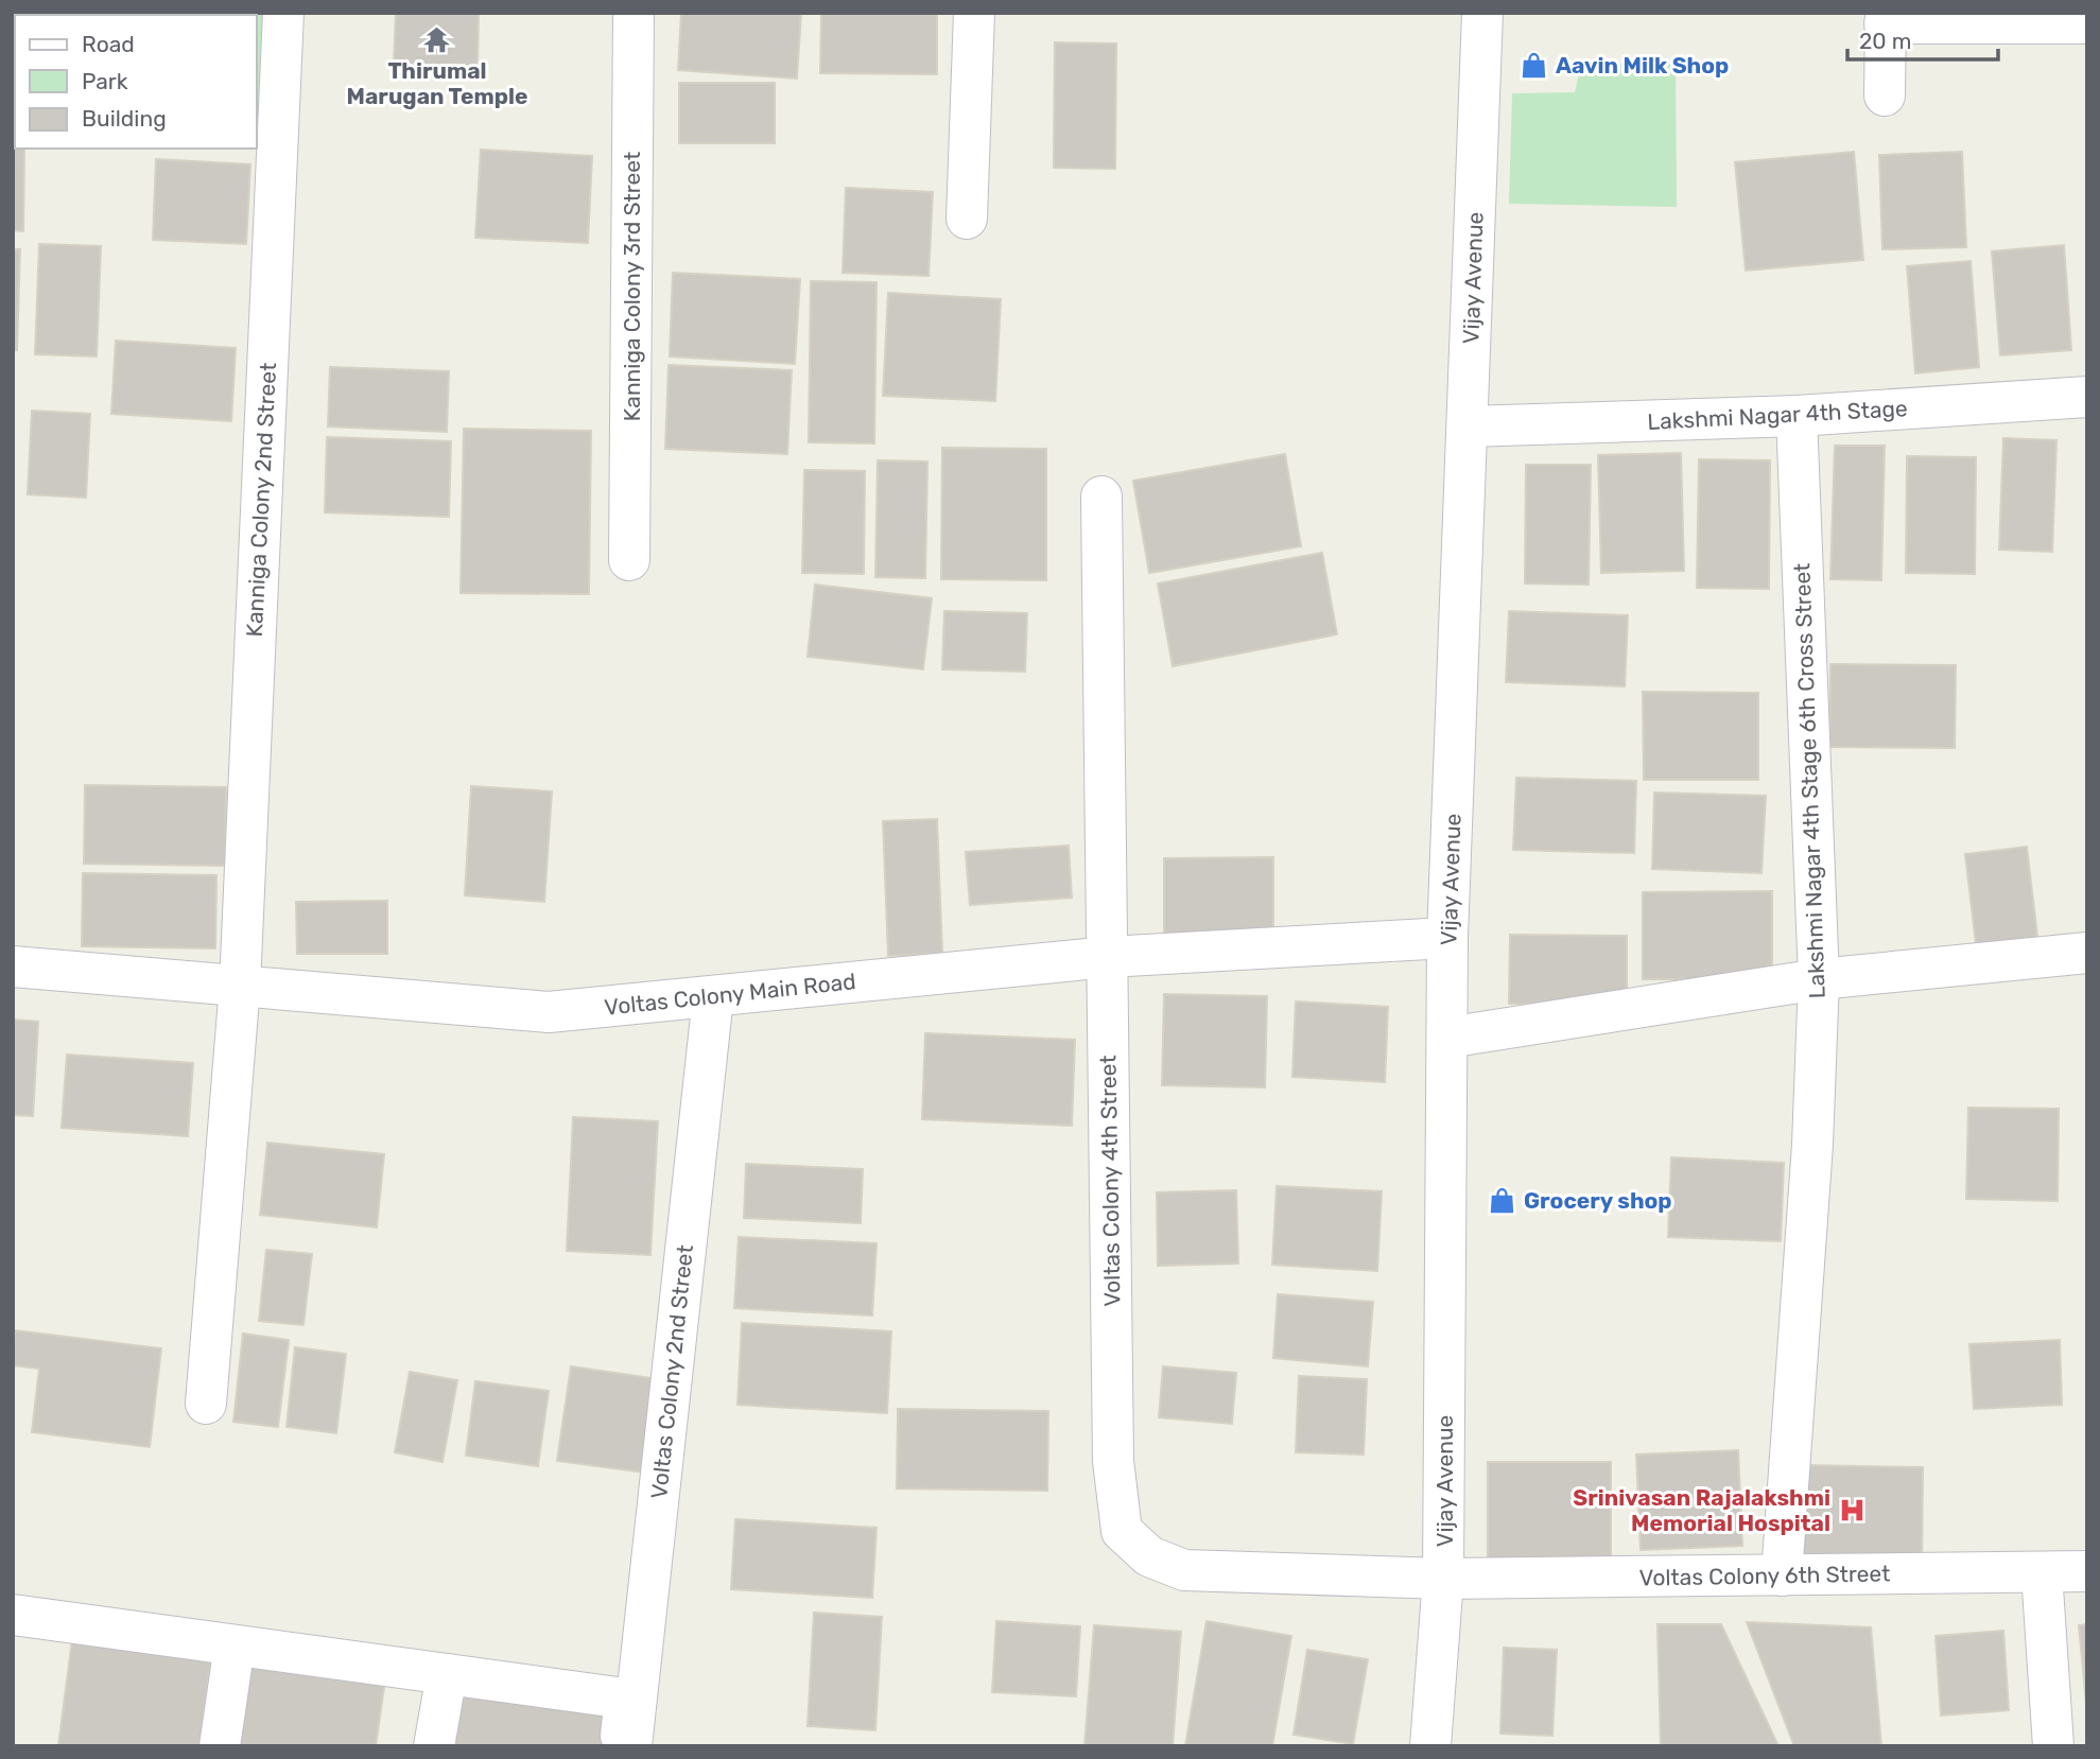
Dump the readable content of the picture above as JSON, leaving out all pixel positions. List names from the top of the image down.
{
  "streets": {
    "street": [
      "Vijay Avenue",
      "Kanniga Colony 3rd Street",
      "Lakshmi Nagar 4th Stage",
      "Kanniga Colony 2nd Street",
      "Lakshmi Nagar 4th Stage 6th Cross Street",
      "Voltas Colony Main Road",
      "Voltas Colony 4th Street",
      "Voltas Colony 2nd Street",
      "Voltas Colony 6th Street"
    ]
  },
  "crossings": [
    ["Vijay Avenue", "Lakshmi Nagar 4th Stage"],
    ["Vijay Avenue", "Voltas Colony Main Road"],
    ["Vijay Avenue", "Voltas Colony 4th Street"],
    ["Vijay Avenue", "Voltas Colony 6th Street"],
    ["Lakshmi Nagar 4th Stage", "Lakshmi Nagar 4th Stage 6th Cross Street"],
    ["Kanniga Colony 2nd Street", "Voltas Colony Main Road"],
    ["Lakshmi Nagar 4th Stage 6th Cross Street", "Voltas Colony 6th Street"],
    ["Voltas Colony Main Road", "Voltas Colony 4th Street"],
    ["Voltas Colony Main Road", "Voltas Colony 2nd Street"],
    ["Voltas Colony 4th Street", "Voltas Colony 6th Street"]
  ],
  "places": {
    "temple": ["Thirumal Marugan Temple"],
    "shop": ["Aavin Milk Shop", "Grocery shop"],
    "hospital": ["Srinivasan Rajalakshmi Memorial Hospital"]
  },
  "legend": ["Road", "Park", "Building"],
  "scale_bar": "20 m"
}
